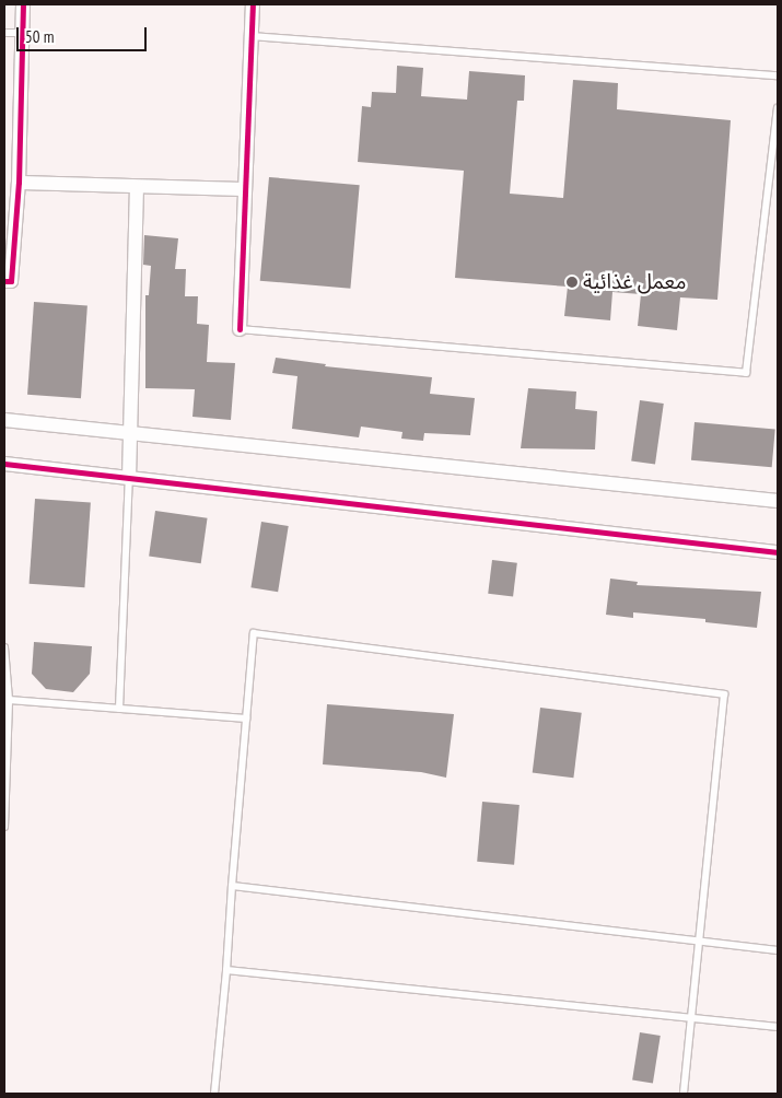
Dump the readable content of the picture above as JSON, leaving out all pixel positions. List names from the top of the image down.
{
  "places": ["معمل غذائية"],
  "scale_bar": "50 m"
}
